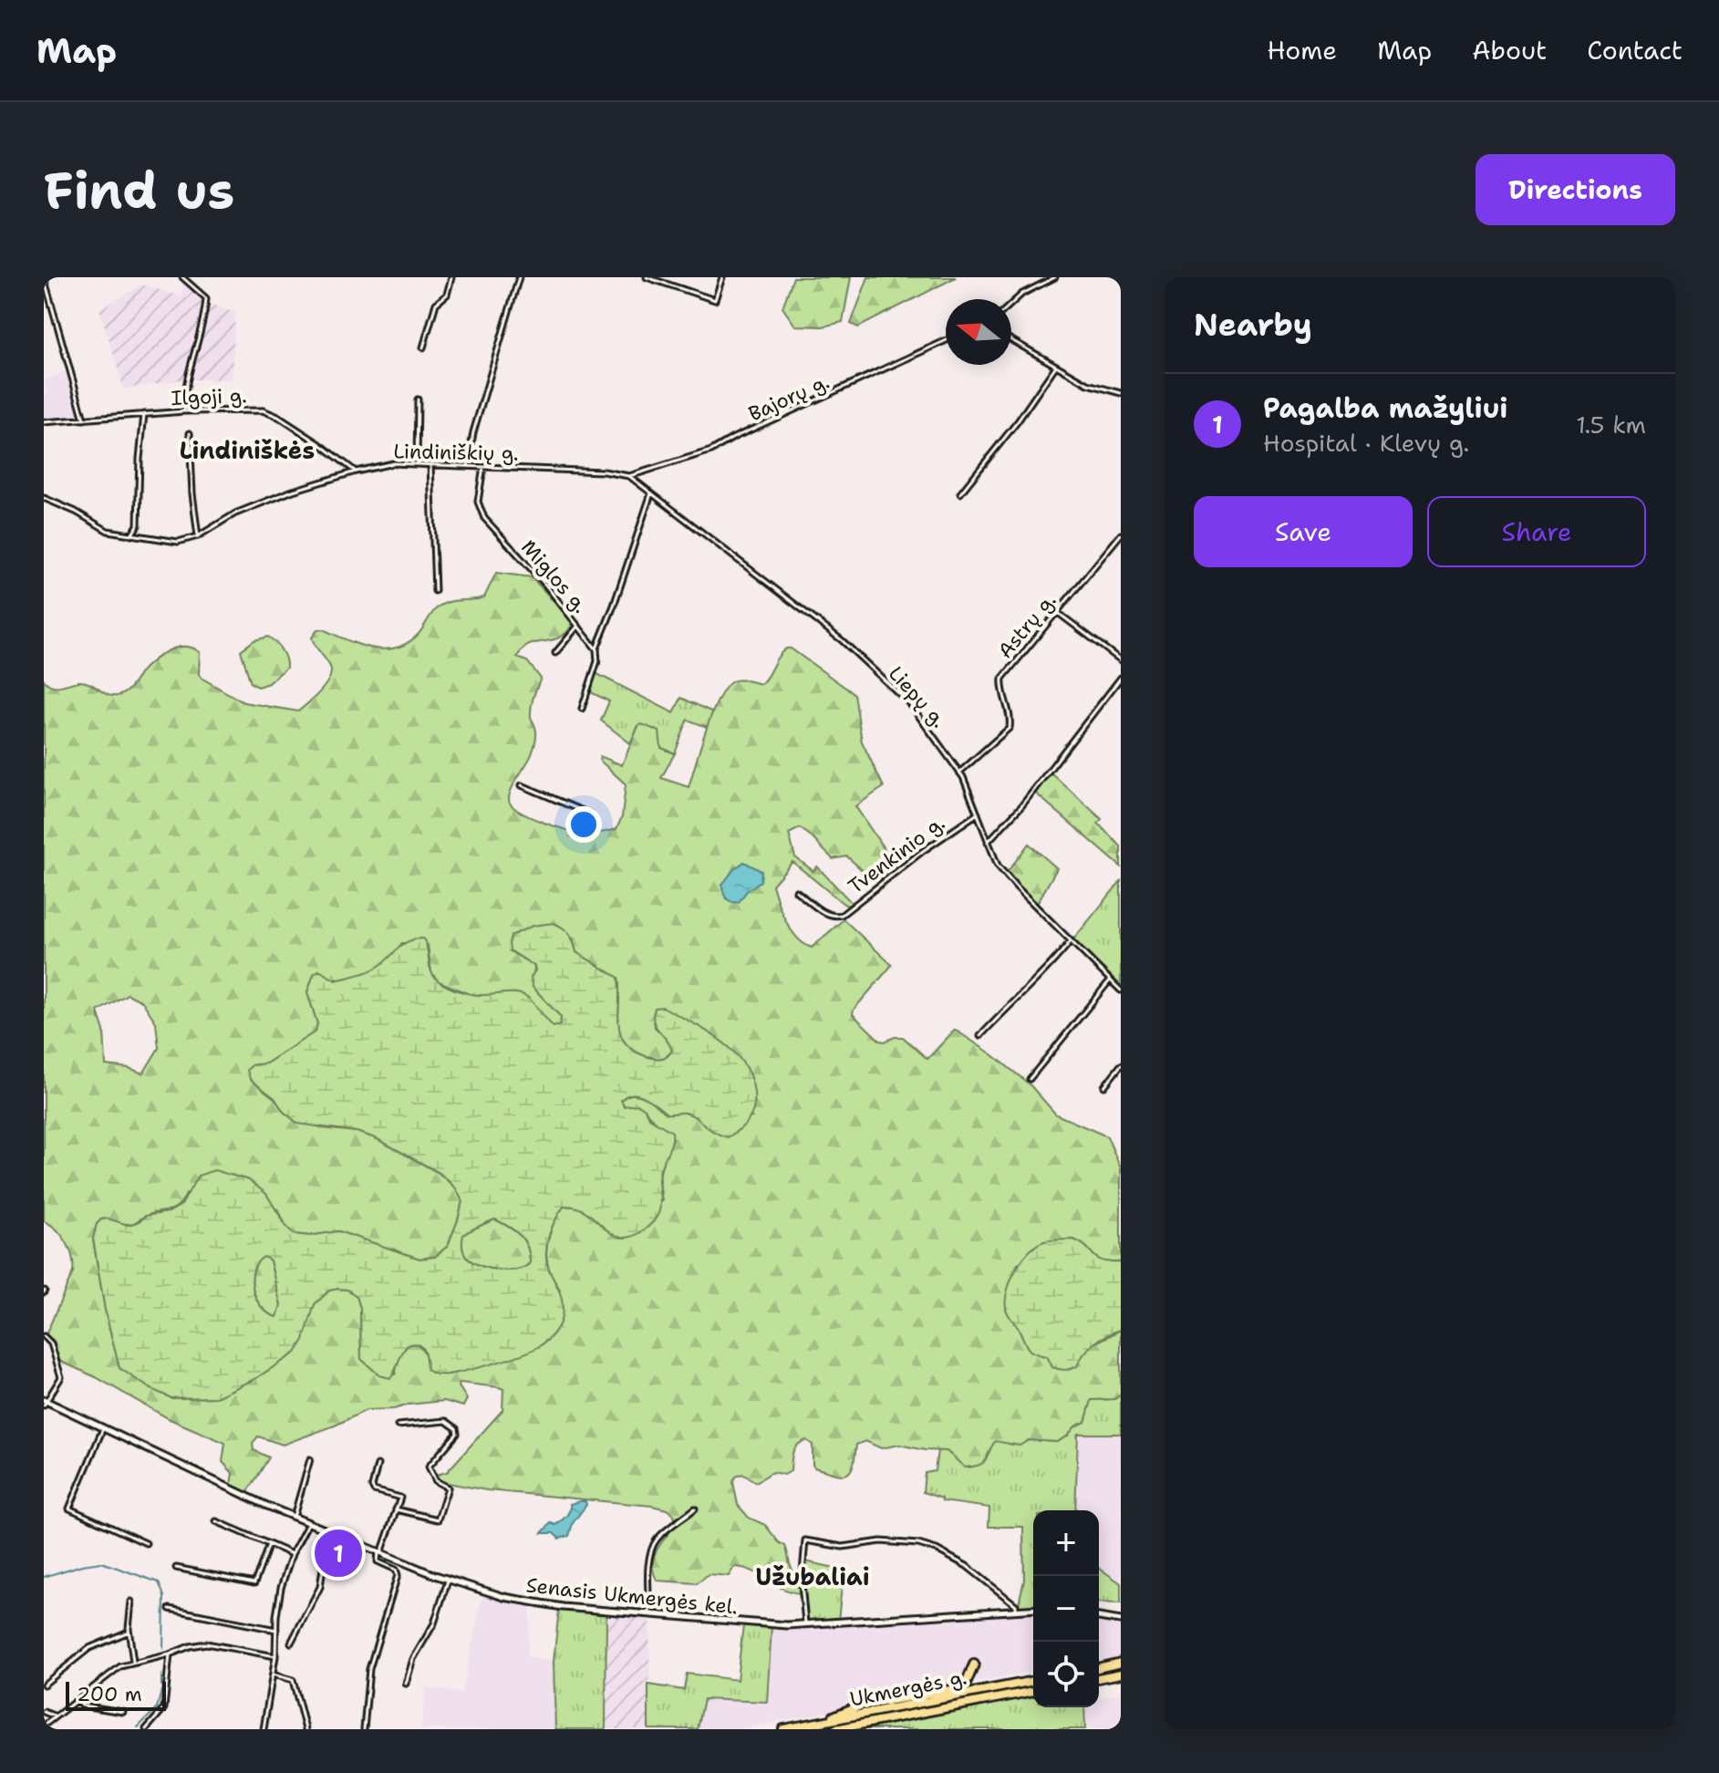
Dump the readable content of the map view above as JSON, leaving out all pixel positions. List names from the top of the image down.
{
  "streets": {
    "highway": ["Ukmergės g."],
    "main road": ["Senasis Ukmergės kel."],
    "street": [
      "Ilgoji g.",
      "Bajorų g.",
      "Lindiniškių g.",
      "Miglos g.",
      "Astrų g.",
      "Liepų g.",
      "Tvenkinio g."
    ]
  },
  "crossings": [
    ["Ilgoji g.", "Lindiniškių g."],
    ["Bajorų g.", "Lindiniškių g."],
    ["Bajorų g.", "Liepų g."],
    ["Lindiniškių g.", "Miglos g."],
    ["Lindiniškių g.", "Liepų g."],
    ["Astrų g.", "Liepų g."],
    ["Liepų g.", "Tvenkinio g."]
  ],
  "districts": ["Lindiniškės", "Užubaliai"],
  "scale_bar": "200 m",
  "north": "left",
  "page": {
    "header": "Map",
    "nav": [
      "Home",
      "Map",
      "About",
      "Contact"
    ],
    "buttons": [
      "Directions",
      ["Save", "Share"]
    ],
    "title": "Find us",
    "heading": "Nearby",
    "list": [
      {
        "mark": "1",
        "name": "Pagalba mažyliui",
        "note": "Hospital · Klevų g.",
        "value": "1.5 km"
      }
    ],
    "map_buttons": ["+", "−"],
    "pins": "1",
    "scale": "200 m"
  }
}
